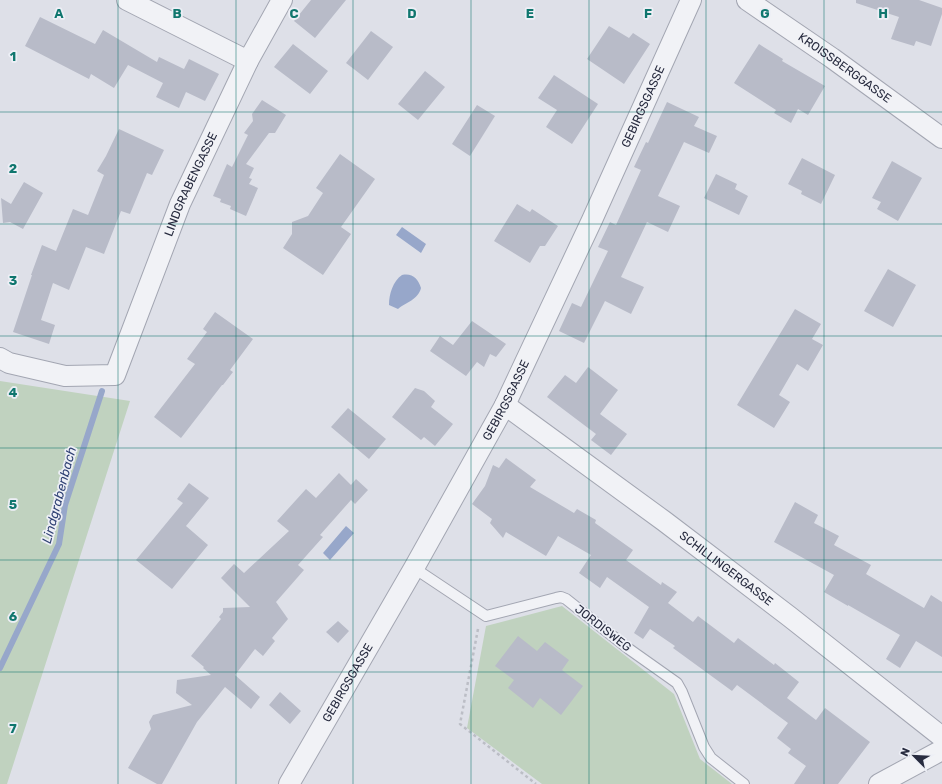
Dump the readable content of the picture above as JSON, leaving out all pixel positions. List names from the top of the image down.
{
  "streets": {
    "street": [
      "KROISSBERGGASSE",
      "GEBIRGSGASSE",
      "LINDGRABENGASSE",
      "SCHILLINGERGASSE"
    ],
    "lane": ["JORDISWEG"]
  },
  "crossings": [
    ["GEBIRGSGASSE", "SCHILLINGERGASSE"]
  ],
  "water": ["Lindgrabenbach"],
  "north": "top left",
  "grid": {
    "columns": [
      "A",
      "B",
      "C",
      "D",
      "E",
      "F",
      "G",
      "H"
    ],
    "rows": [
      "1",
      "2",
      "3",
      "4",
      "5",
      "6",
      "7"
    ]
  }
}
